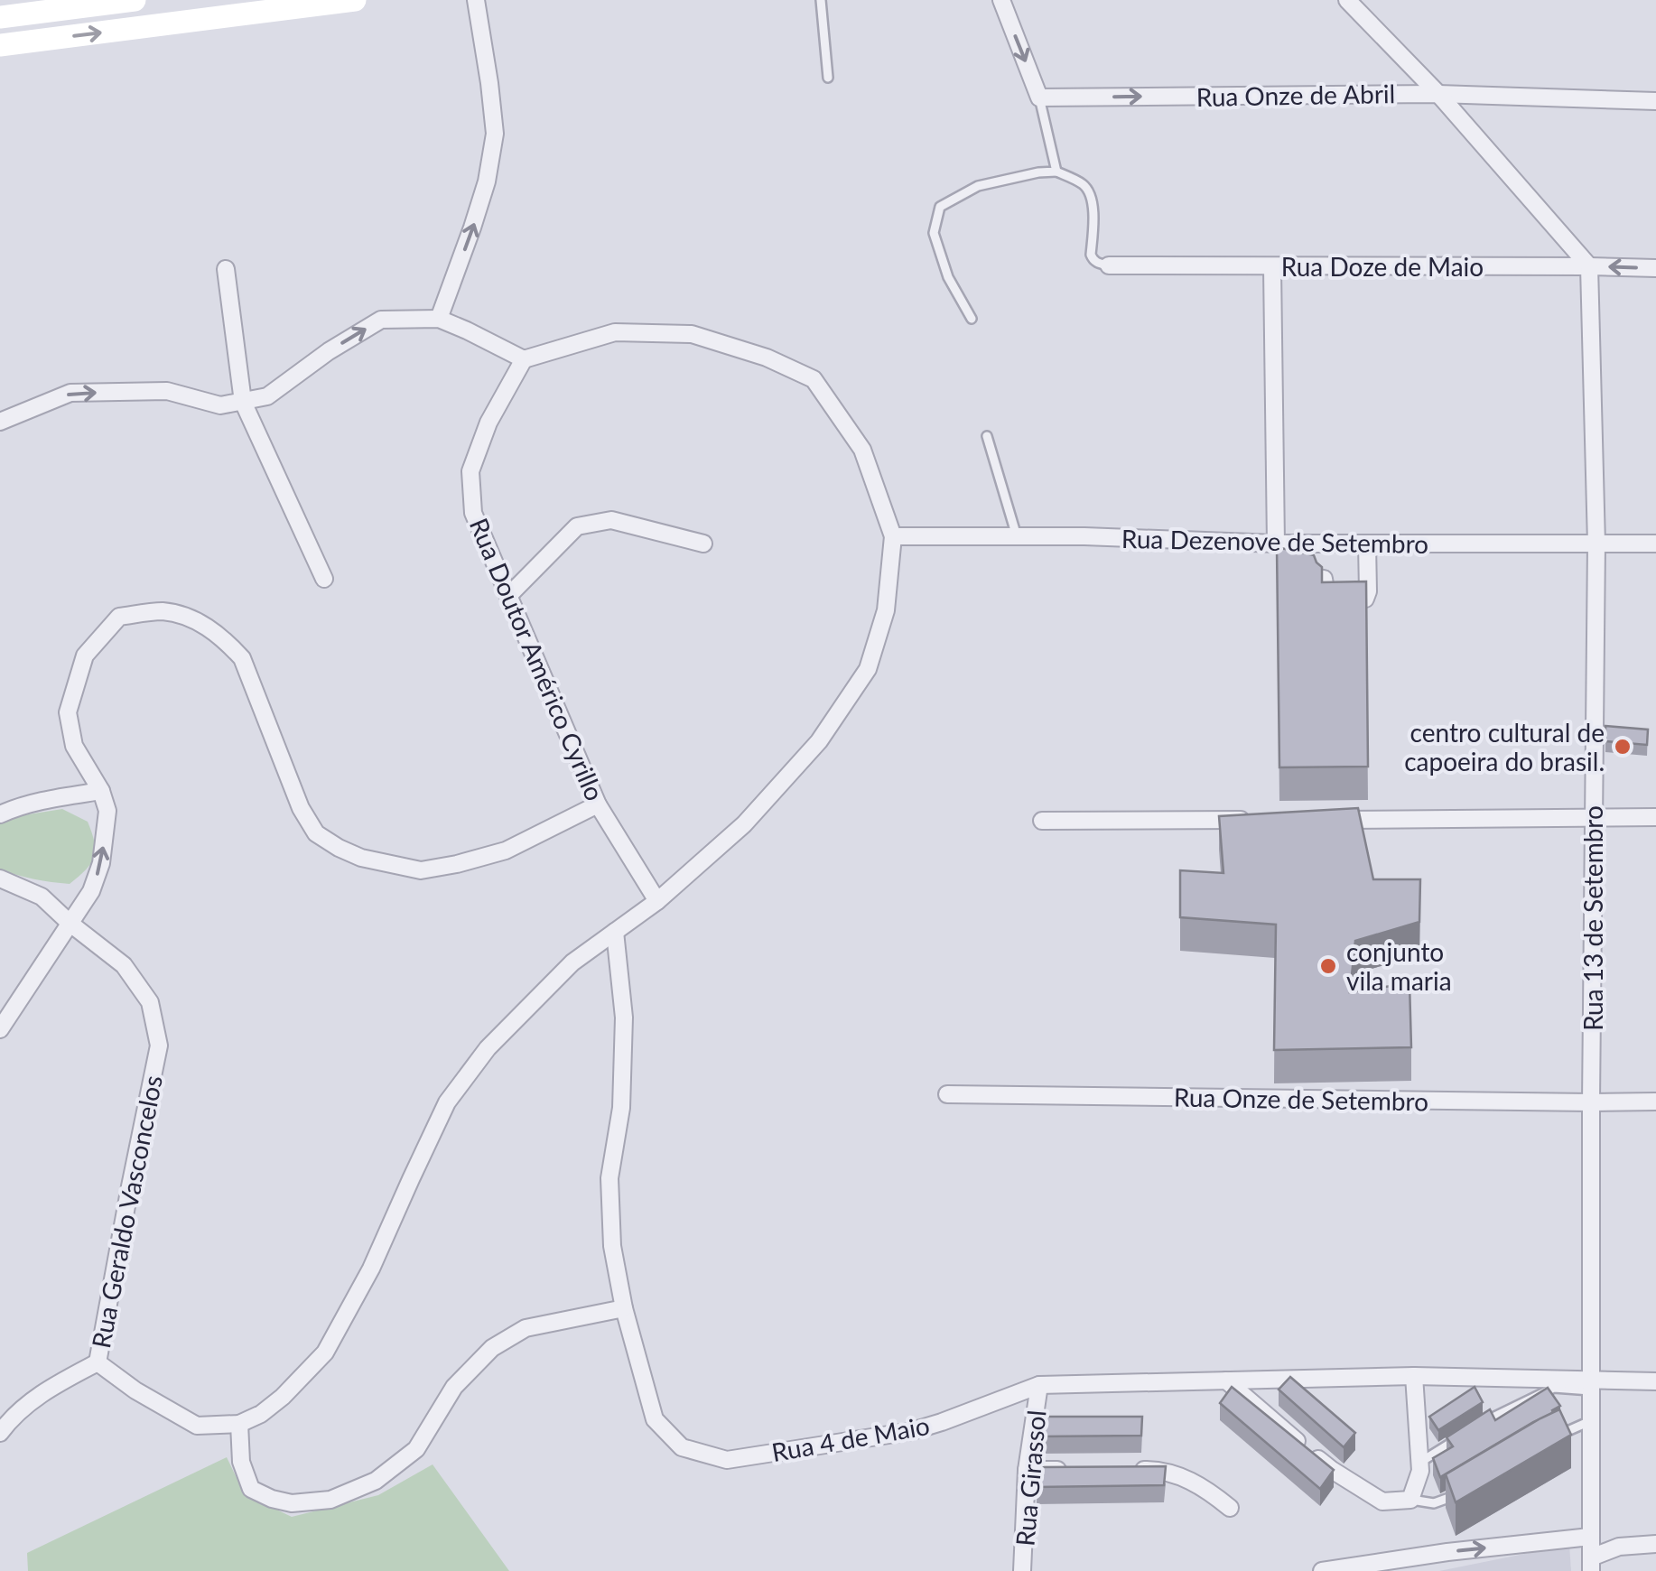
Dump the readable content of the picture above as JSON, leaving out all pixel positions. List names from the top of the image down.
{
  "streets": {
    "street": [
      "Rua Onze de Abril",
      "Rua Doze de Maio",
      "Rua Dezenove de Setembro",
      "Rua Doutor Américo Cyrillo",
      "Rua 13 de Setembro",
      "Rua Onze de Setembro",
      "Rua Geraldo Vasconcelos",
      "Rua 4 de Maio",
      "Rua Girassol"
    ]
  },
  "crossings": [
    ["Rua Doze de Maio", "Rua 13 de Setembro"],
    ["Rua Dezenove de Setembro", "Rua 13 de Setembro"],
    ["Rua 13 de Setembro", "Rua Onze de Setembro"],
    ["Rua 13 de Setembro", "Rua 4 de Maio"],
    ["Rua 4 de Maio", "Rua Girassol"]
  ],
  "one_way": ["Rua Onze de Abril"],
  "places": ["centro cultural de capoeira do brasil.", "conjunto vila maria"]
}
